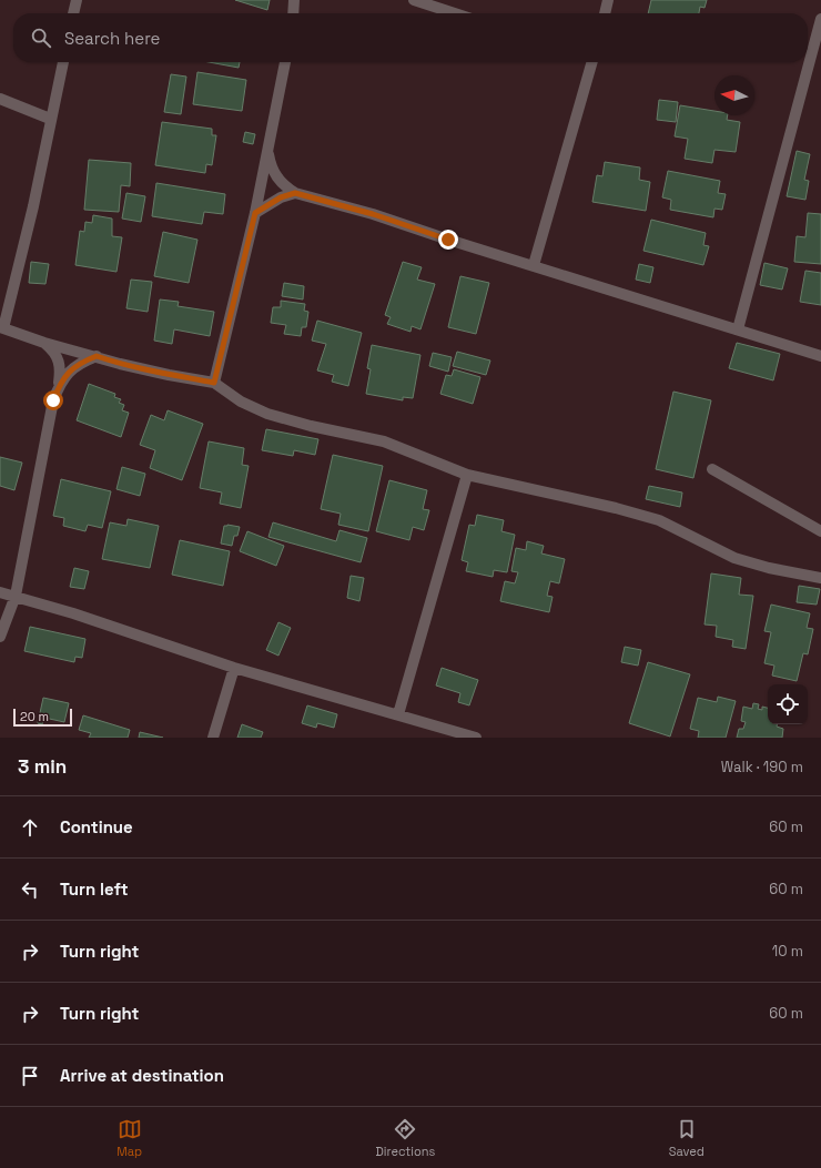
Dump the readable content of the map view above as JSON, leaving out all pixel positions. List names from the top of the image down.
{
  "scale_bar": "20 m",
  "north": "left",
  "page": {
    "search": "Search here",
    "scale": "20 m",
    "heading": ["3 min", "Walk · 190 m"],
    "list": [
      ["Continue", "60 m"],
      ["Turn left", "60 m"],
      ["Turn right", "10 m"],
      ["Turn right", "60 m"],
      "Arrive at destination"
    ],
    "nav": ["Map", "Directions", "Saved"]
  }
}
